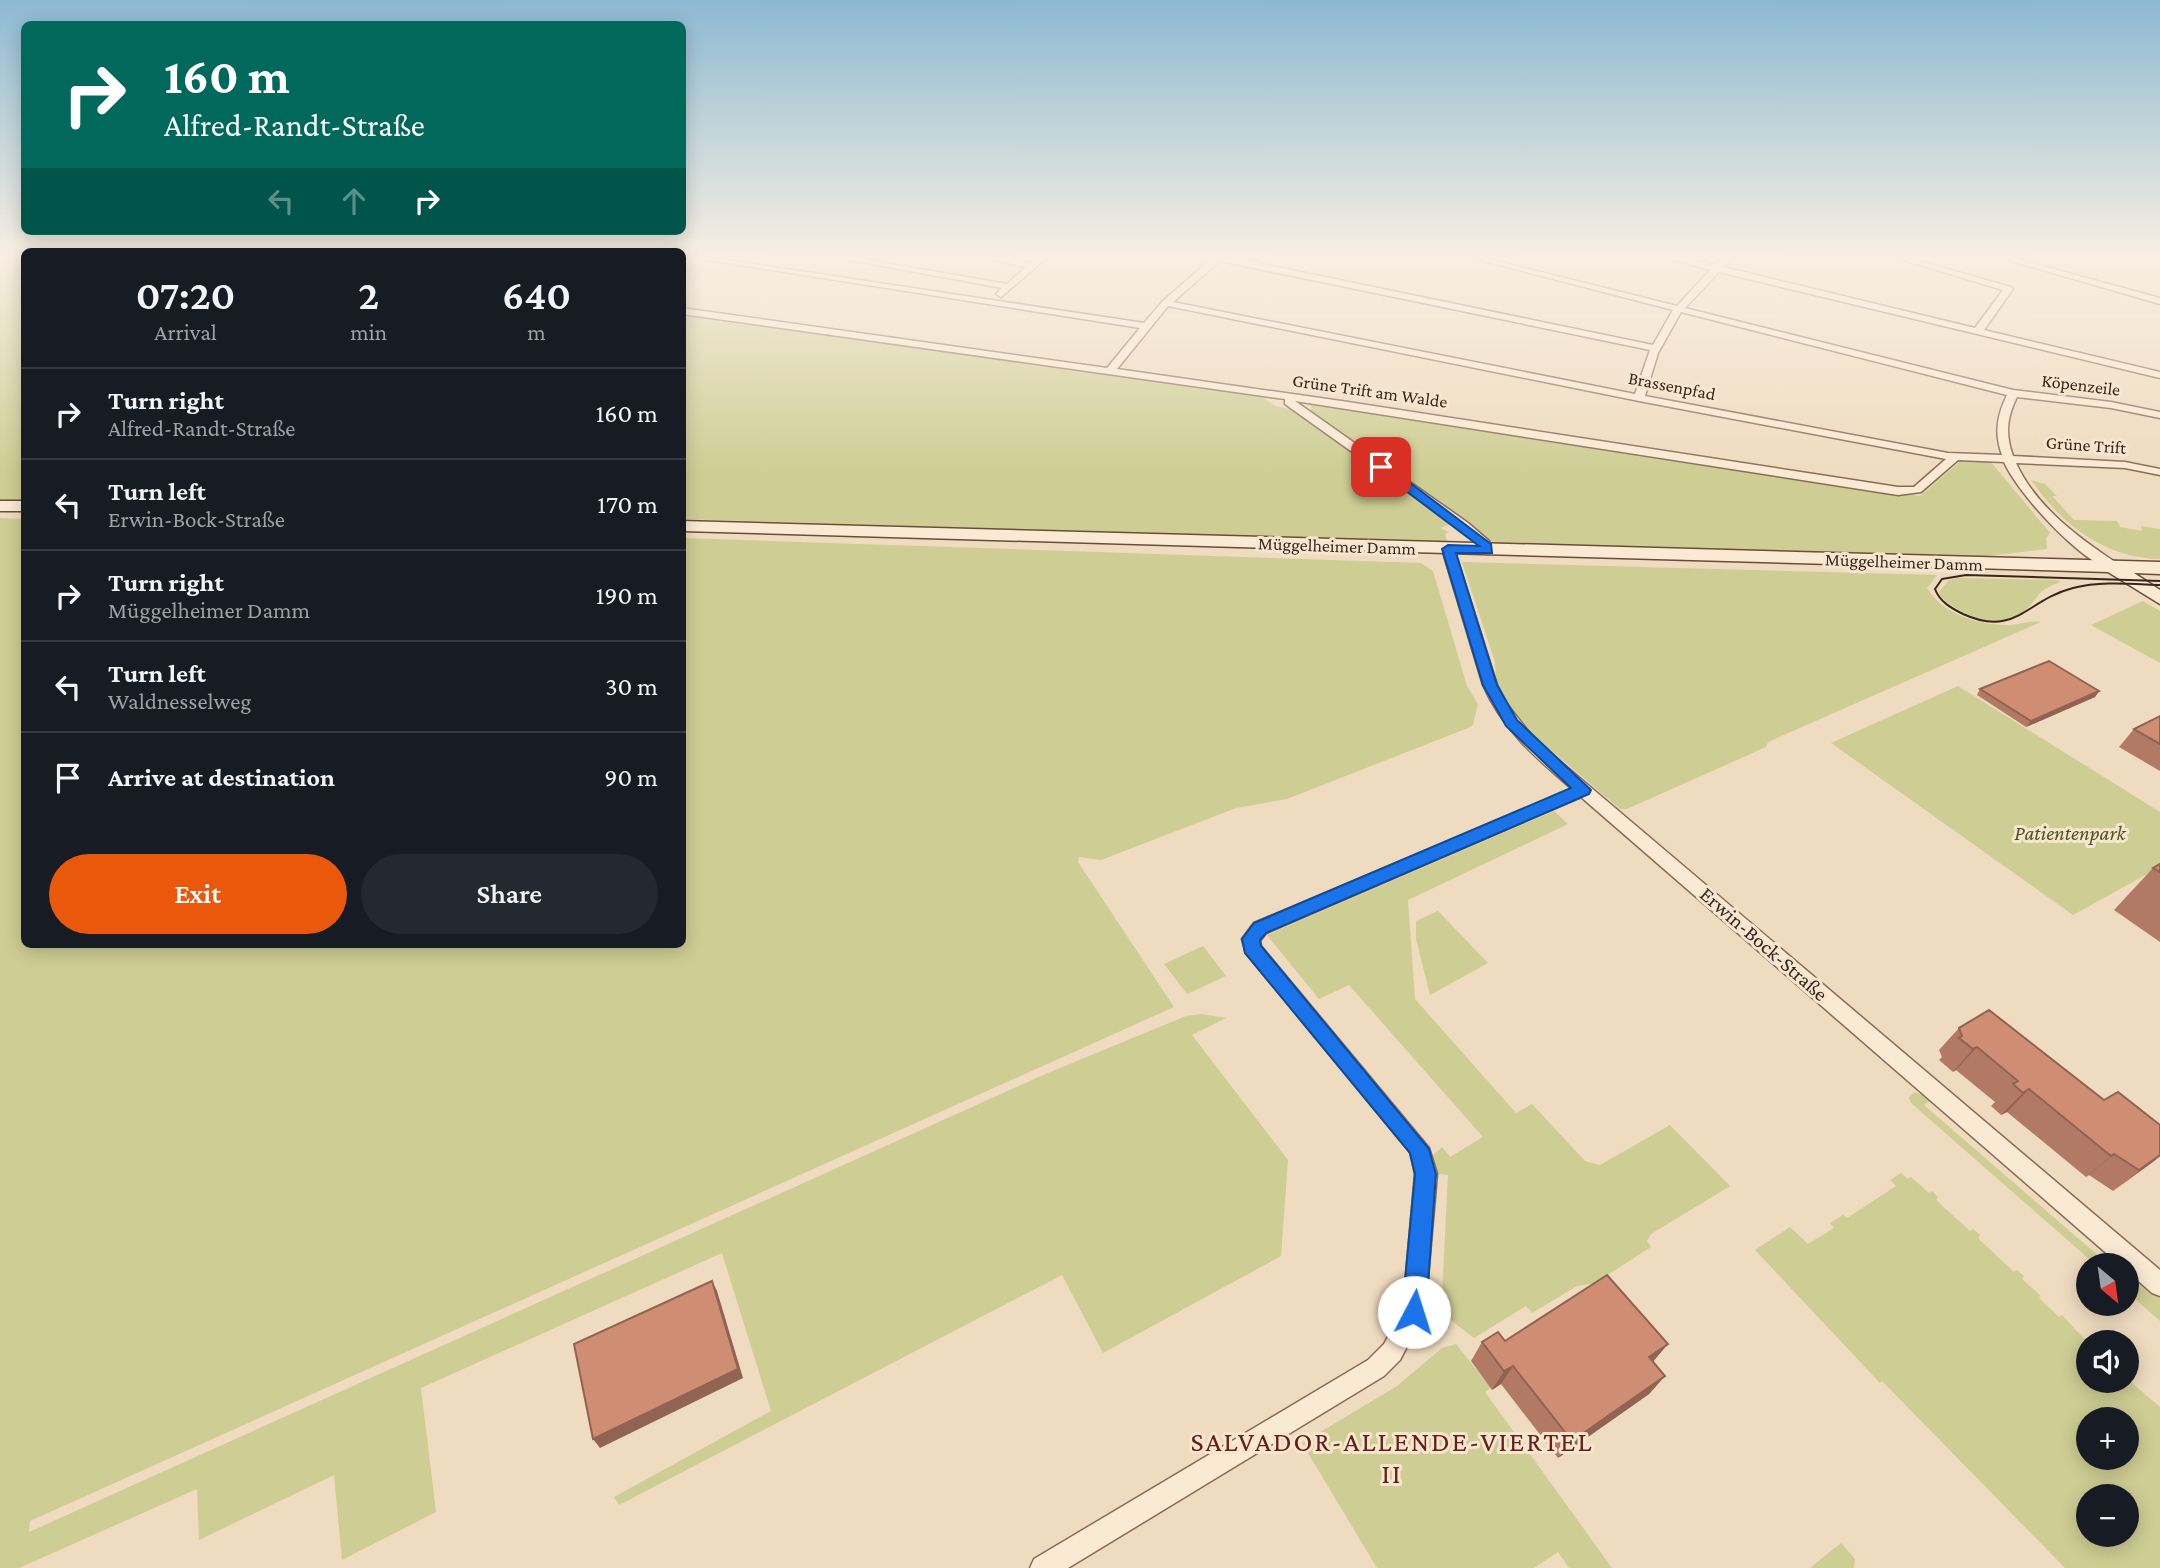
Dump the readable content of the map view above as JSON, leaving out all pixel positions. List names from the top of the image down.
{
  "streets": {
    "main road": ["Müggelheimer Damm"],
    "street": [
      "Köpenzeile",
      "Brassenpfad",
      "Grüne Trift am Walde",
      "Grüne Trift",
      "Erwin-Bock-Straße"
    ]
  },
  "crossings": [
    ["Brassenpfad", "Grüne Trift am Walde"],
    ["Brassenpfad", "Grüne Trift"],
    ["Müggelheimer Damm", "Erwin-Bock-Straße"]
  ],
  "districts": ["SALVADOR-ALLENDE-VIERTEL II"],
  "parks": ["Patientenpark"],
  "north": "bottom right",
  "page": {
    "turn": ["160 m", "Alfred-Randt-Straße"],
    "eta": [
      "07:20",
      "Arrival",
      "2",
      "min",
      "640",
      "m"
    ],
    "list": [
      {
        "name": "Turn right",
        "note": "Alfred-Randt-Straße",
        "value": "160 m"
      },
      {
        "name": "Turn left",
        "note": "Erwin-Bock-Straße",
        "value": "170 m"
      },
      {
        "name": "Turn right",
        "note": "Müggelheimer Damm",
        "value": "190 m"
      },
      {
        "name": "Turn left",
        "note": "Waldnesselweg",
        "value": "30 m"
      },
      {
        "name": "Arrive at destination",
        "value": "90 m"
      }
    ],
    "buttons": ["Exit", "Share"],
    "map_buttons": ["+", "−"]
  }
}
